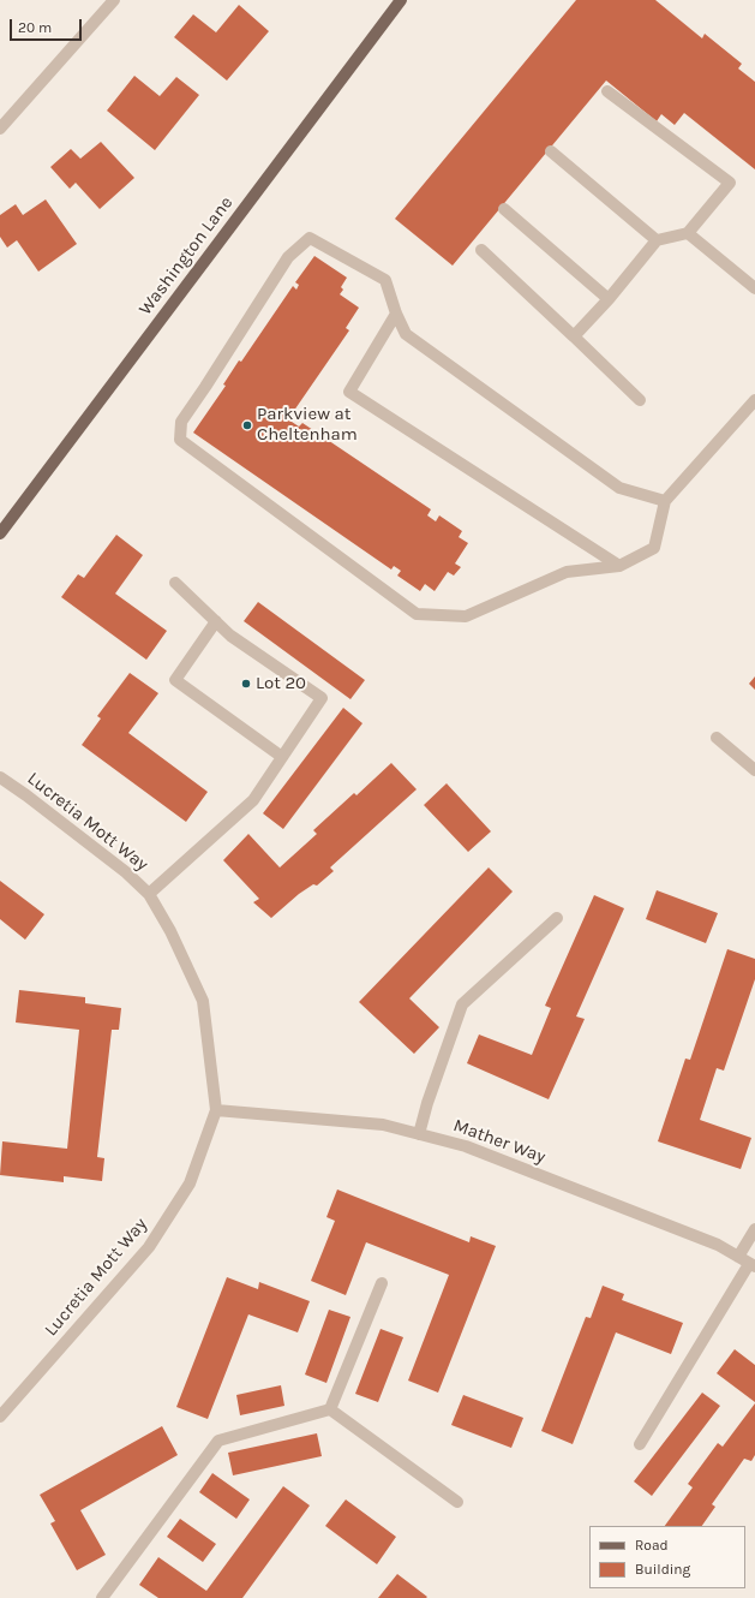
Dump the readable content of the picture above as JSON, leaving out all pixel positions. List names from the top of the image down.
{
  "streets": {
    "main road": ["Washington Lane"],
    "street": ["Lucretia Mott Way", "Mather Way"]
  },
  "crossings": [
    ["Lucretia Mott Way", "Mather Way"]
  ],
  "places": ["Parkview at Cheltenham", "Lot 20"],
  "legend": ["Road", "Building"],
  "scale_bar": "20 m"
}
